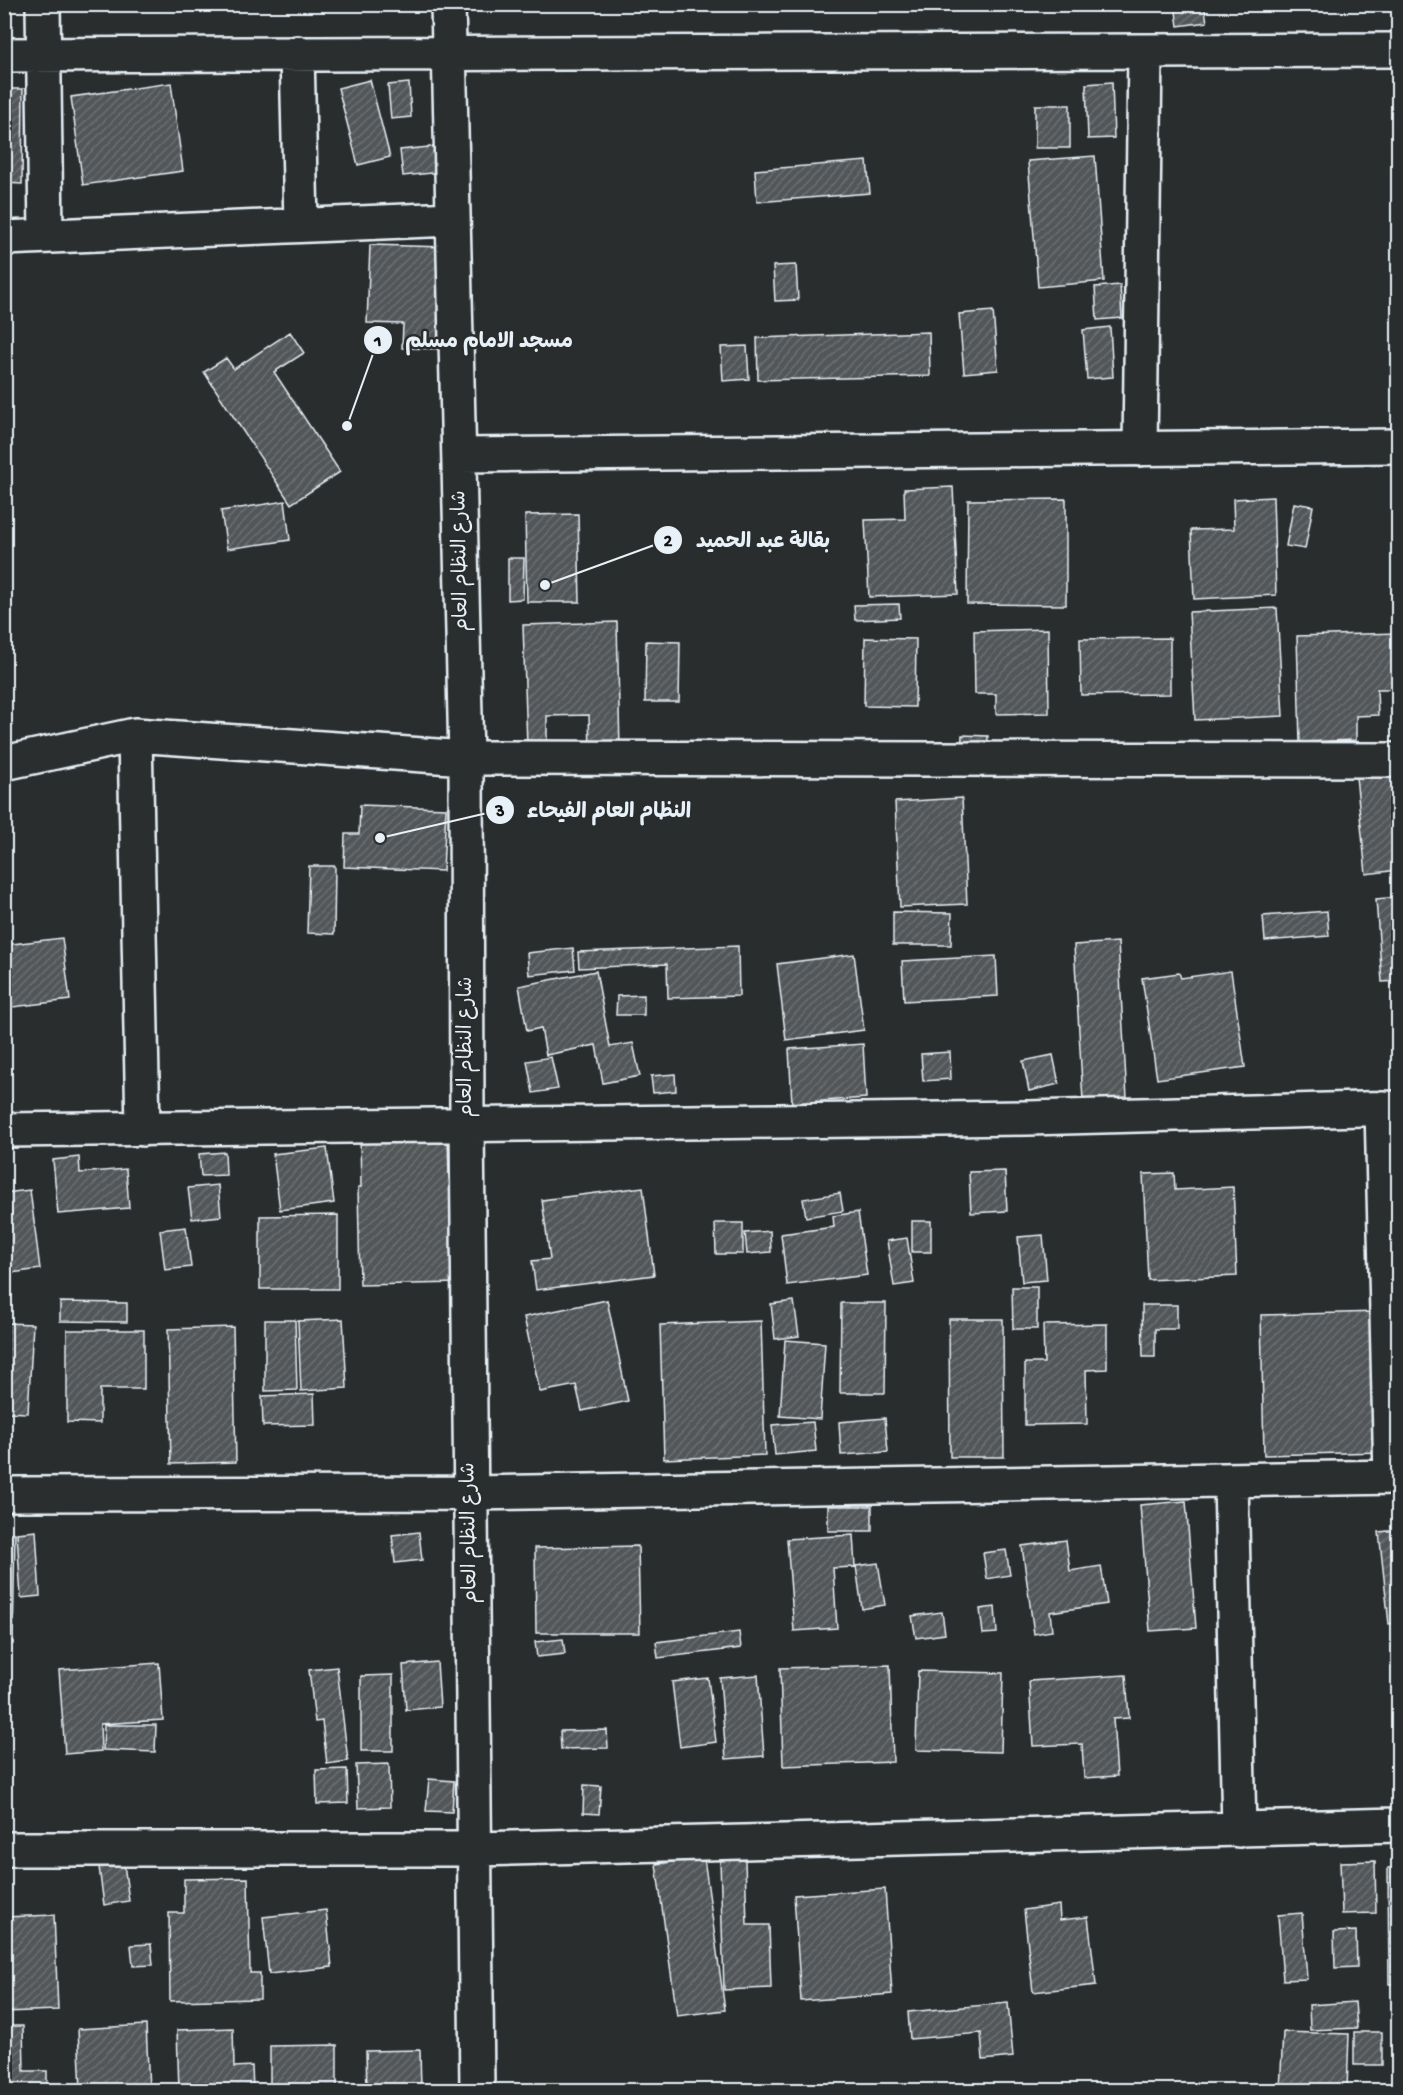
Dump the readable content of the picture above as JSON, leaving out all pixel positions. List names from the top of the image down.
{
  "streets": {
    "street": ["شارع النظام العام"]
  },
  "places": ["مسجد الامام مسلم", "بقالة عبد الحميد", "النظام العام الفيحاء"]
}
